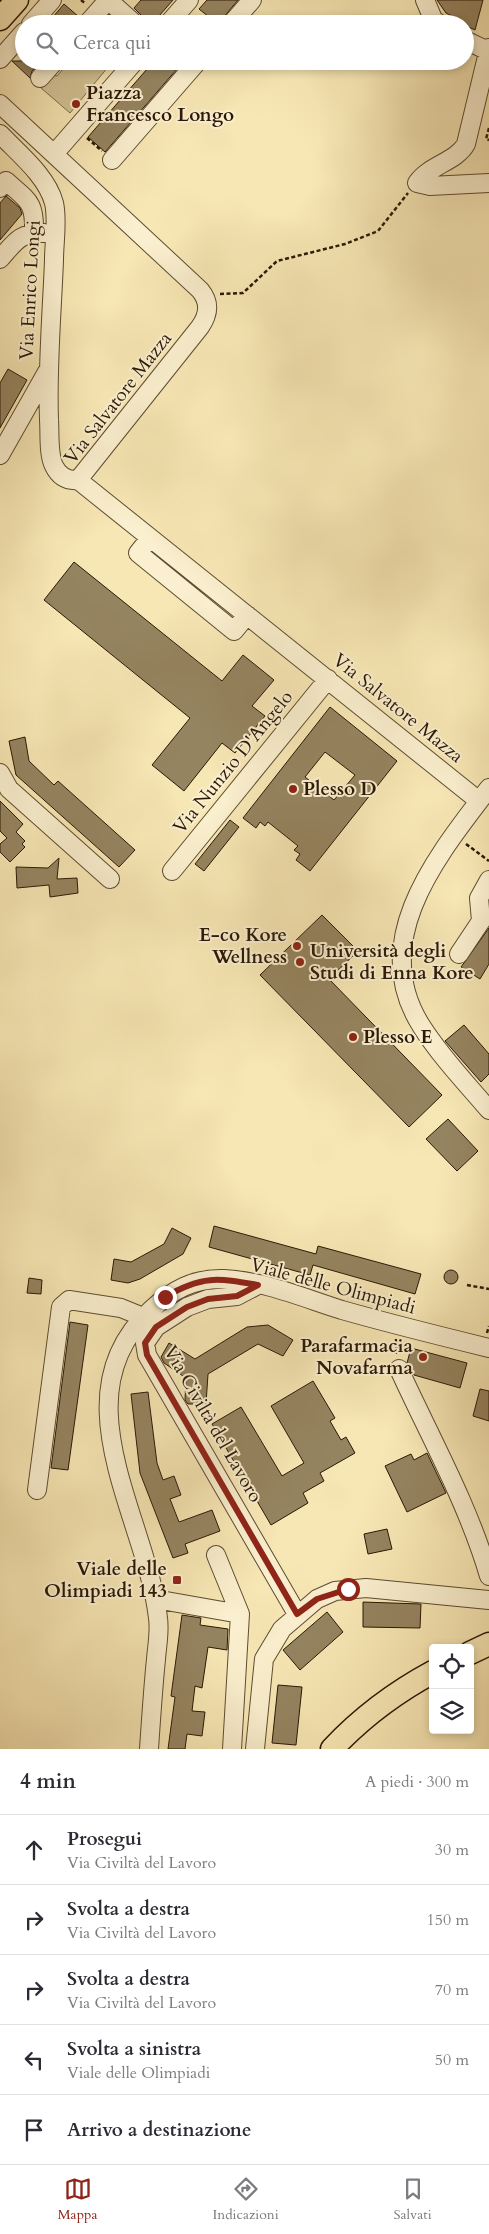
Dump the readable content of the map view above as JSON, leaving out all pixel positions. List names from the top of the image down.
{
  "streets": {
    "street": [
      "Via Enrico Longi",
      "Via Salvatore Mazza",
      "Via Nunzio D'Angelo",
      "Viale delle Olimpiadi",
      "Via Civiltà del Lavoro"
    ]
  },
  "crossings": [
    ["Via Salvatore Mazza", "Via Nunzio D'Angelo"],
    ["Viale delle Olimpiadi", "Via Civiltà del Lavoro"]
  ],
  "places": {
    "other": [
      "Piazza Francesco Longo",
      "Plesso D",
      "E-co Kore Wellness",
      "Università degli Studi di Enna Kore",
      "Plesso E",
      "Parafarmacia Novafarma"
    ],
    "transit": ["Viale delle Olimpiadi 143"]
  },
  "page": {
    "search": "Cerca qui",
    "heading": ["4 min", "A piedi · 300 m"],
    "list": [
      ["Prosegui", "Via Civiltà del Lavoro", "30 m"],
      ["Svolta a destra", "Via Civiltà del Lavoro", "150 m"],
      ["Svolta a destra", "Via Civiltà del Lavoro", "70 m"],
      ["Svolta a sinistra", "Viale delle Olimpiadi", "50 m"],
      "Arrivo a destinazione"
    ],
    "nav": ["Mappa", "Indicazioni", "Salvati"]
  }
}
